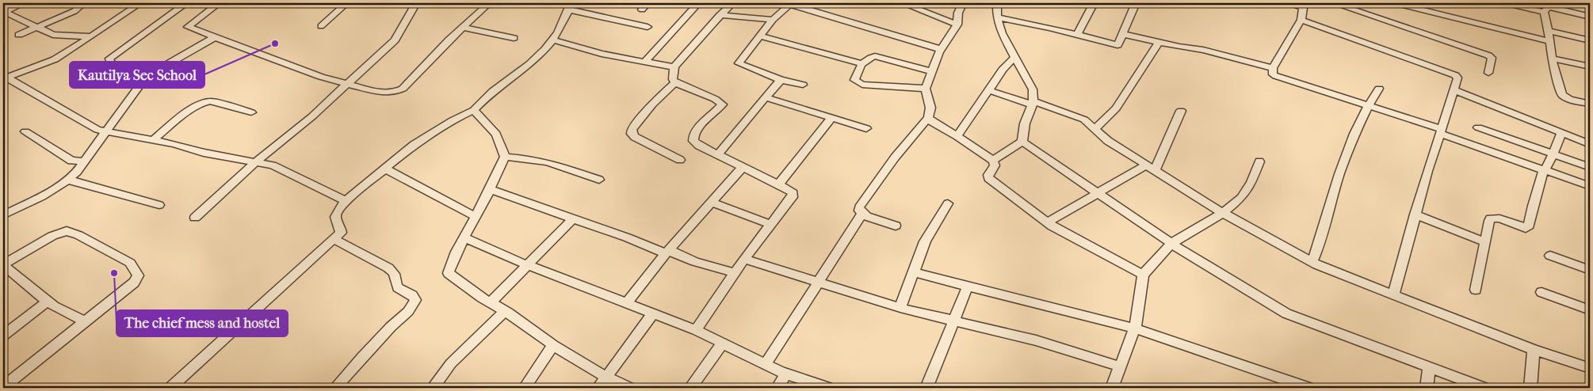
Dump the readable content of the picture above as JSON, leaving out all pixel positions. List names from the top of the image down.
{
  "places": ["Kautilya Sec School", "The chief mess and hostel"]
}
